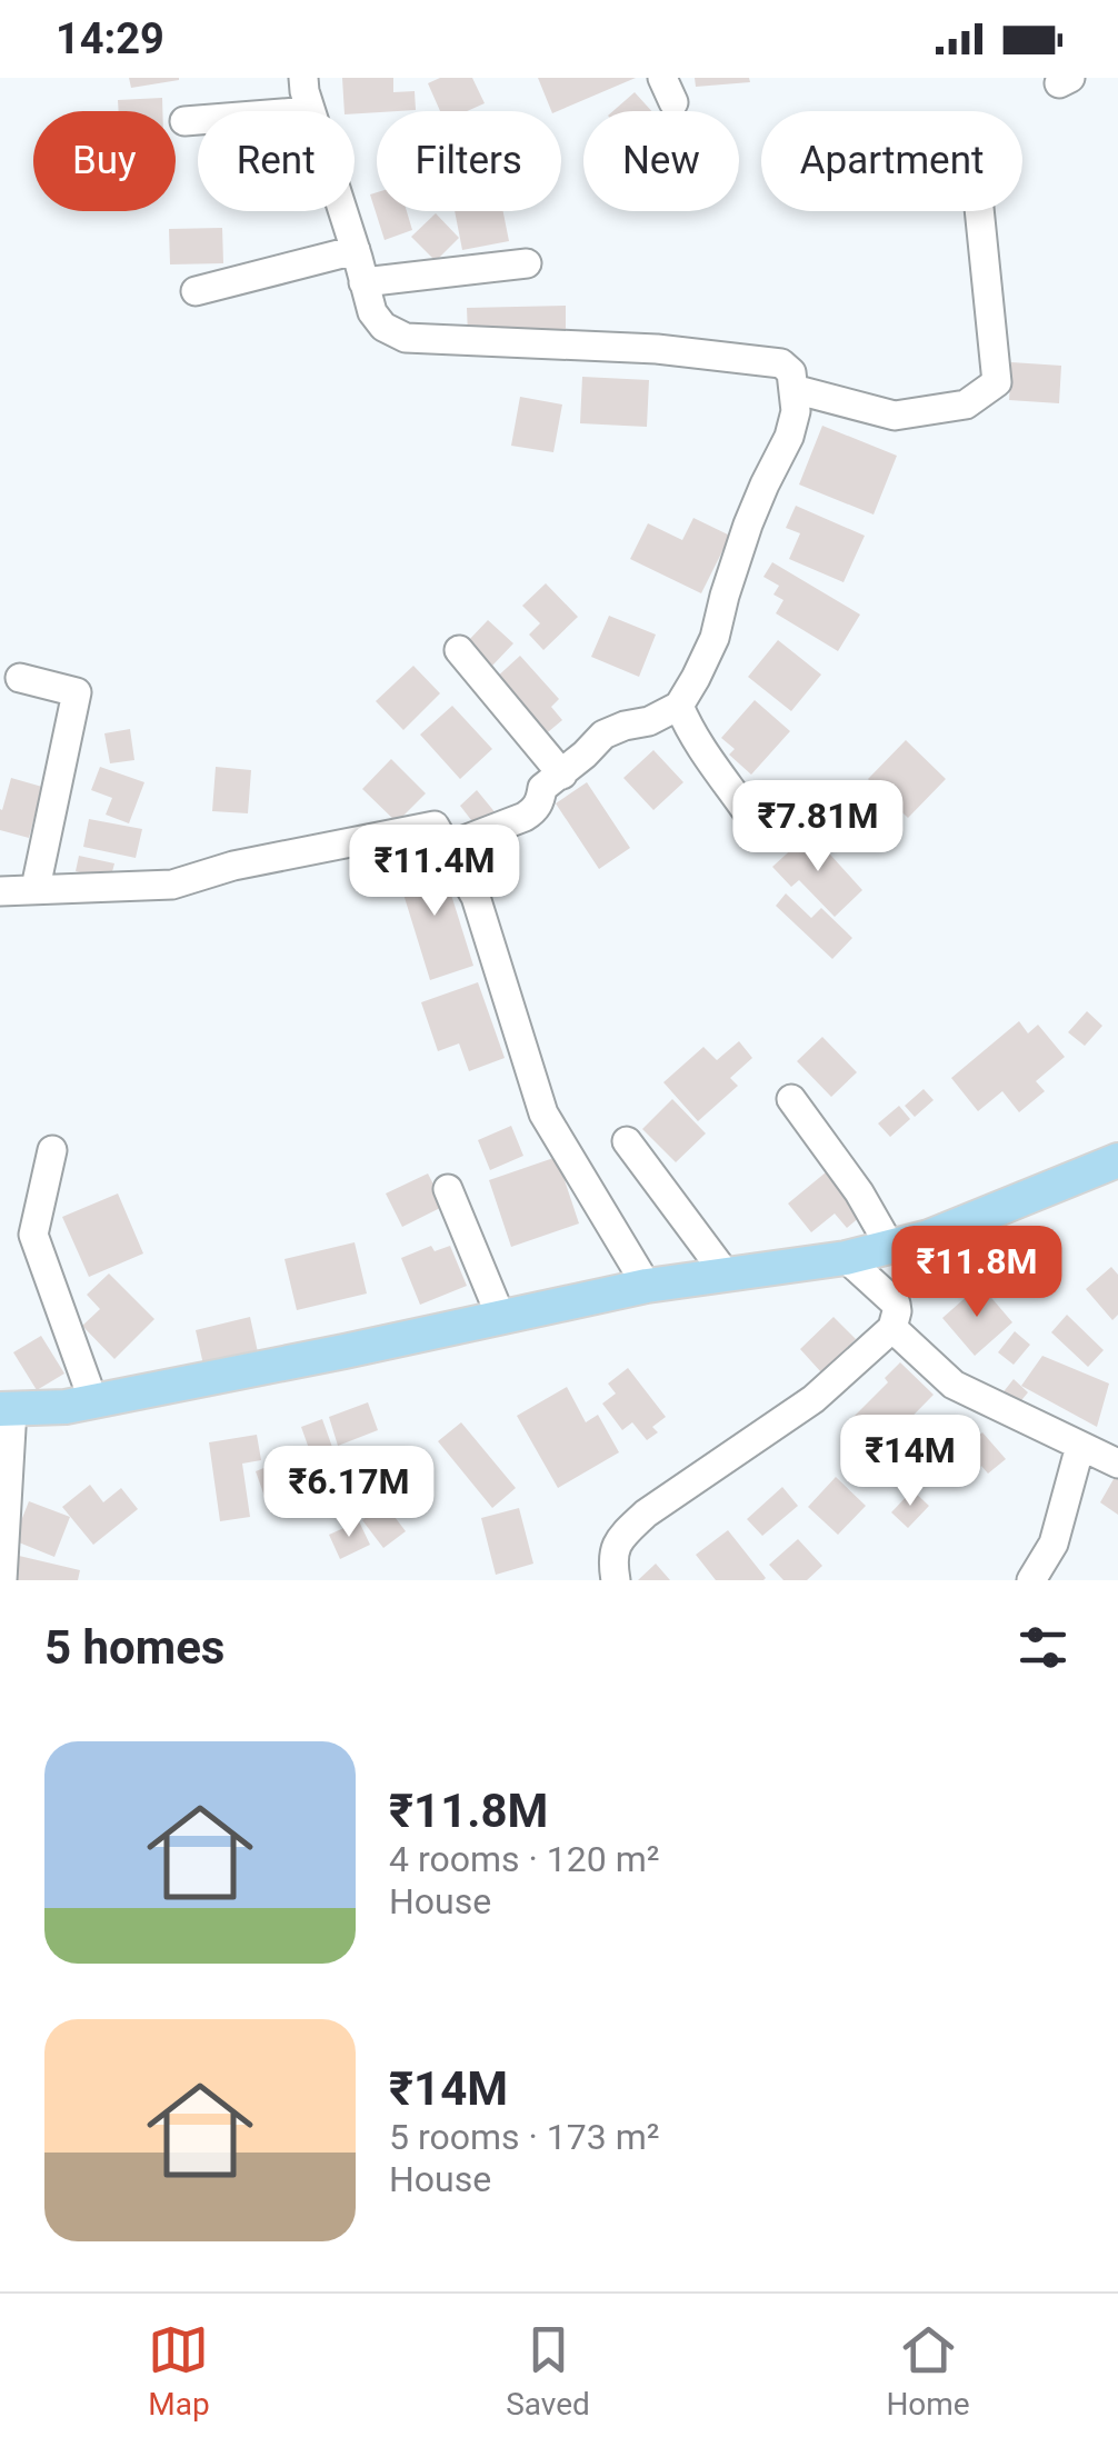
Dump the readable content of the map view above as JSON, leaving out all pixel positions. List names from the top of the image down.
{
  "page": {
    "status": "14:29",
    "chip": [
      "Buy",
      "Rent",
      "Filters",
      "New",
      "Apartment"
    ],
    "price": [
      "₹7.81M",
      "₹11.4M",
      "₹11.8M",
      "₹14M",
      "₹6.17M"
    ],
    "heading": "5 homes",
    "list": [
      {
        "name": "₹11.8M",
        "note": "4 rooms · 120 m² · House"
      },
      {
        "name": "₹14M",
        "note": "5 rooms · 173 m² · House"
      }
    ],
    "tabs": ["Map", "Saved", "Home"]
  }
}
